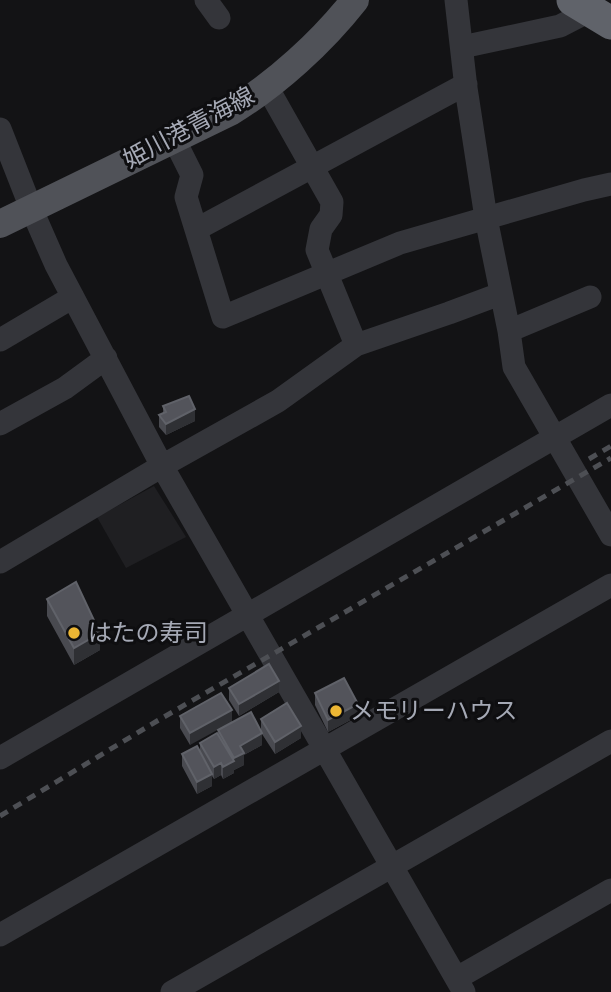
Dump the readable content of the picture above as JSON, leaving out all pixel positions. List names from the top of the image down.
{
  "streets": {
    "main road": ["姫川港青海線"]
  },
  "places": ["はたの寿司", "メモリーハウス"]
}
